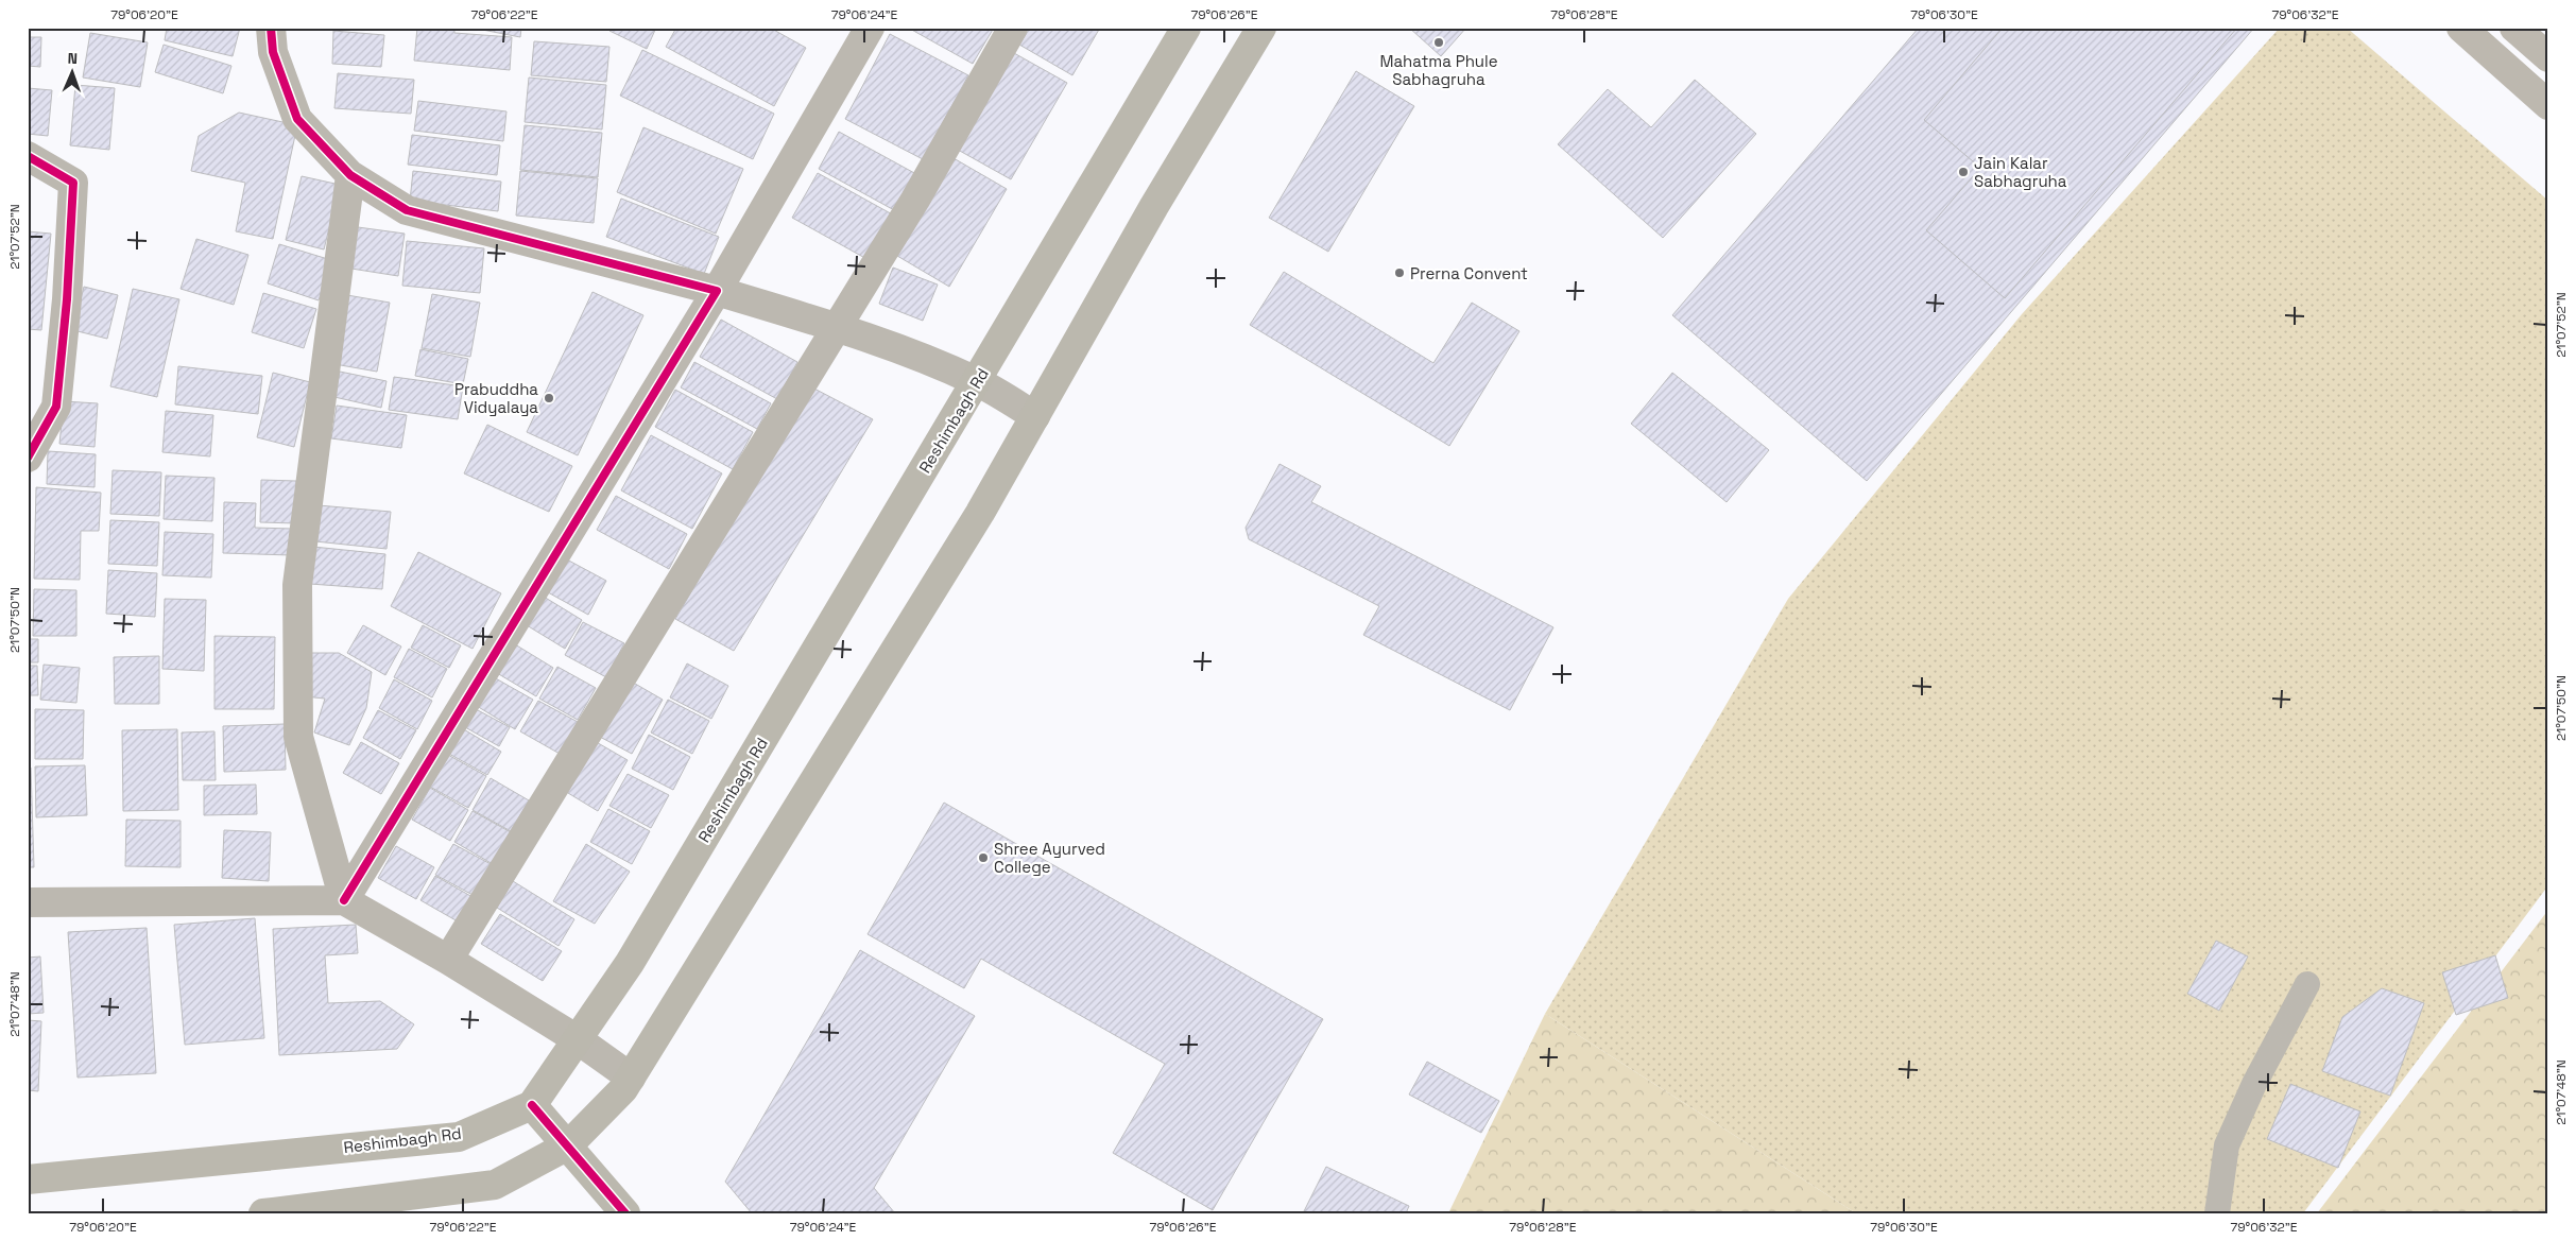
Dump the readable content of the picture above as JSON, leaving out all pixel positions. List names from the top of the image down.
{
  "streets": {
    "main road": ["Reshimbagh Rd"]
  },
  "places": [
    "Mahatma Phule Sabhagruha",
    "Jain Kalar Sabhagruha",
    "Prerna Convent",
    "Prabuddha Vidyalaya",
    "Shree Ayurved College"
  ],
  "north": "top",
  "coordinates": [
    "79°06'20\"E",
    "79°06'22\"E",
    "79°06'24\"E",
    "79°06'26\"E",
    "79°06'28\"E",
    "79°06'30\"E",
    "79°06'32\"E",
    "21°07'52\"N",
    "21°07'50\"N",
    "21°07'48\"N"
  ]
}
